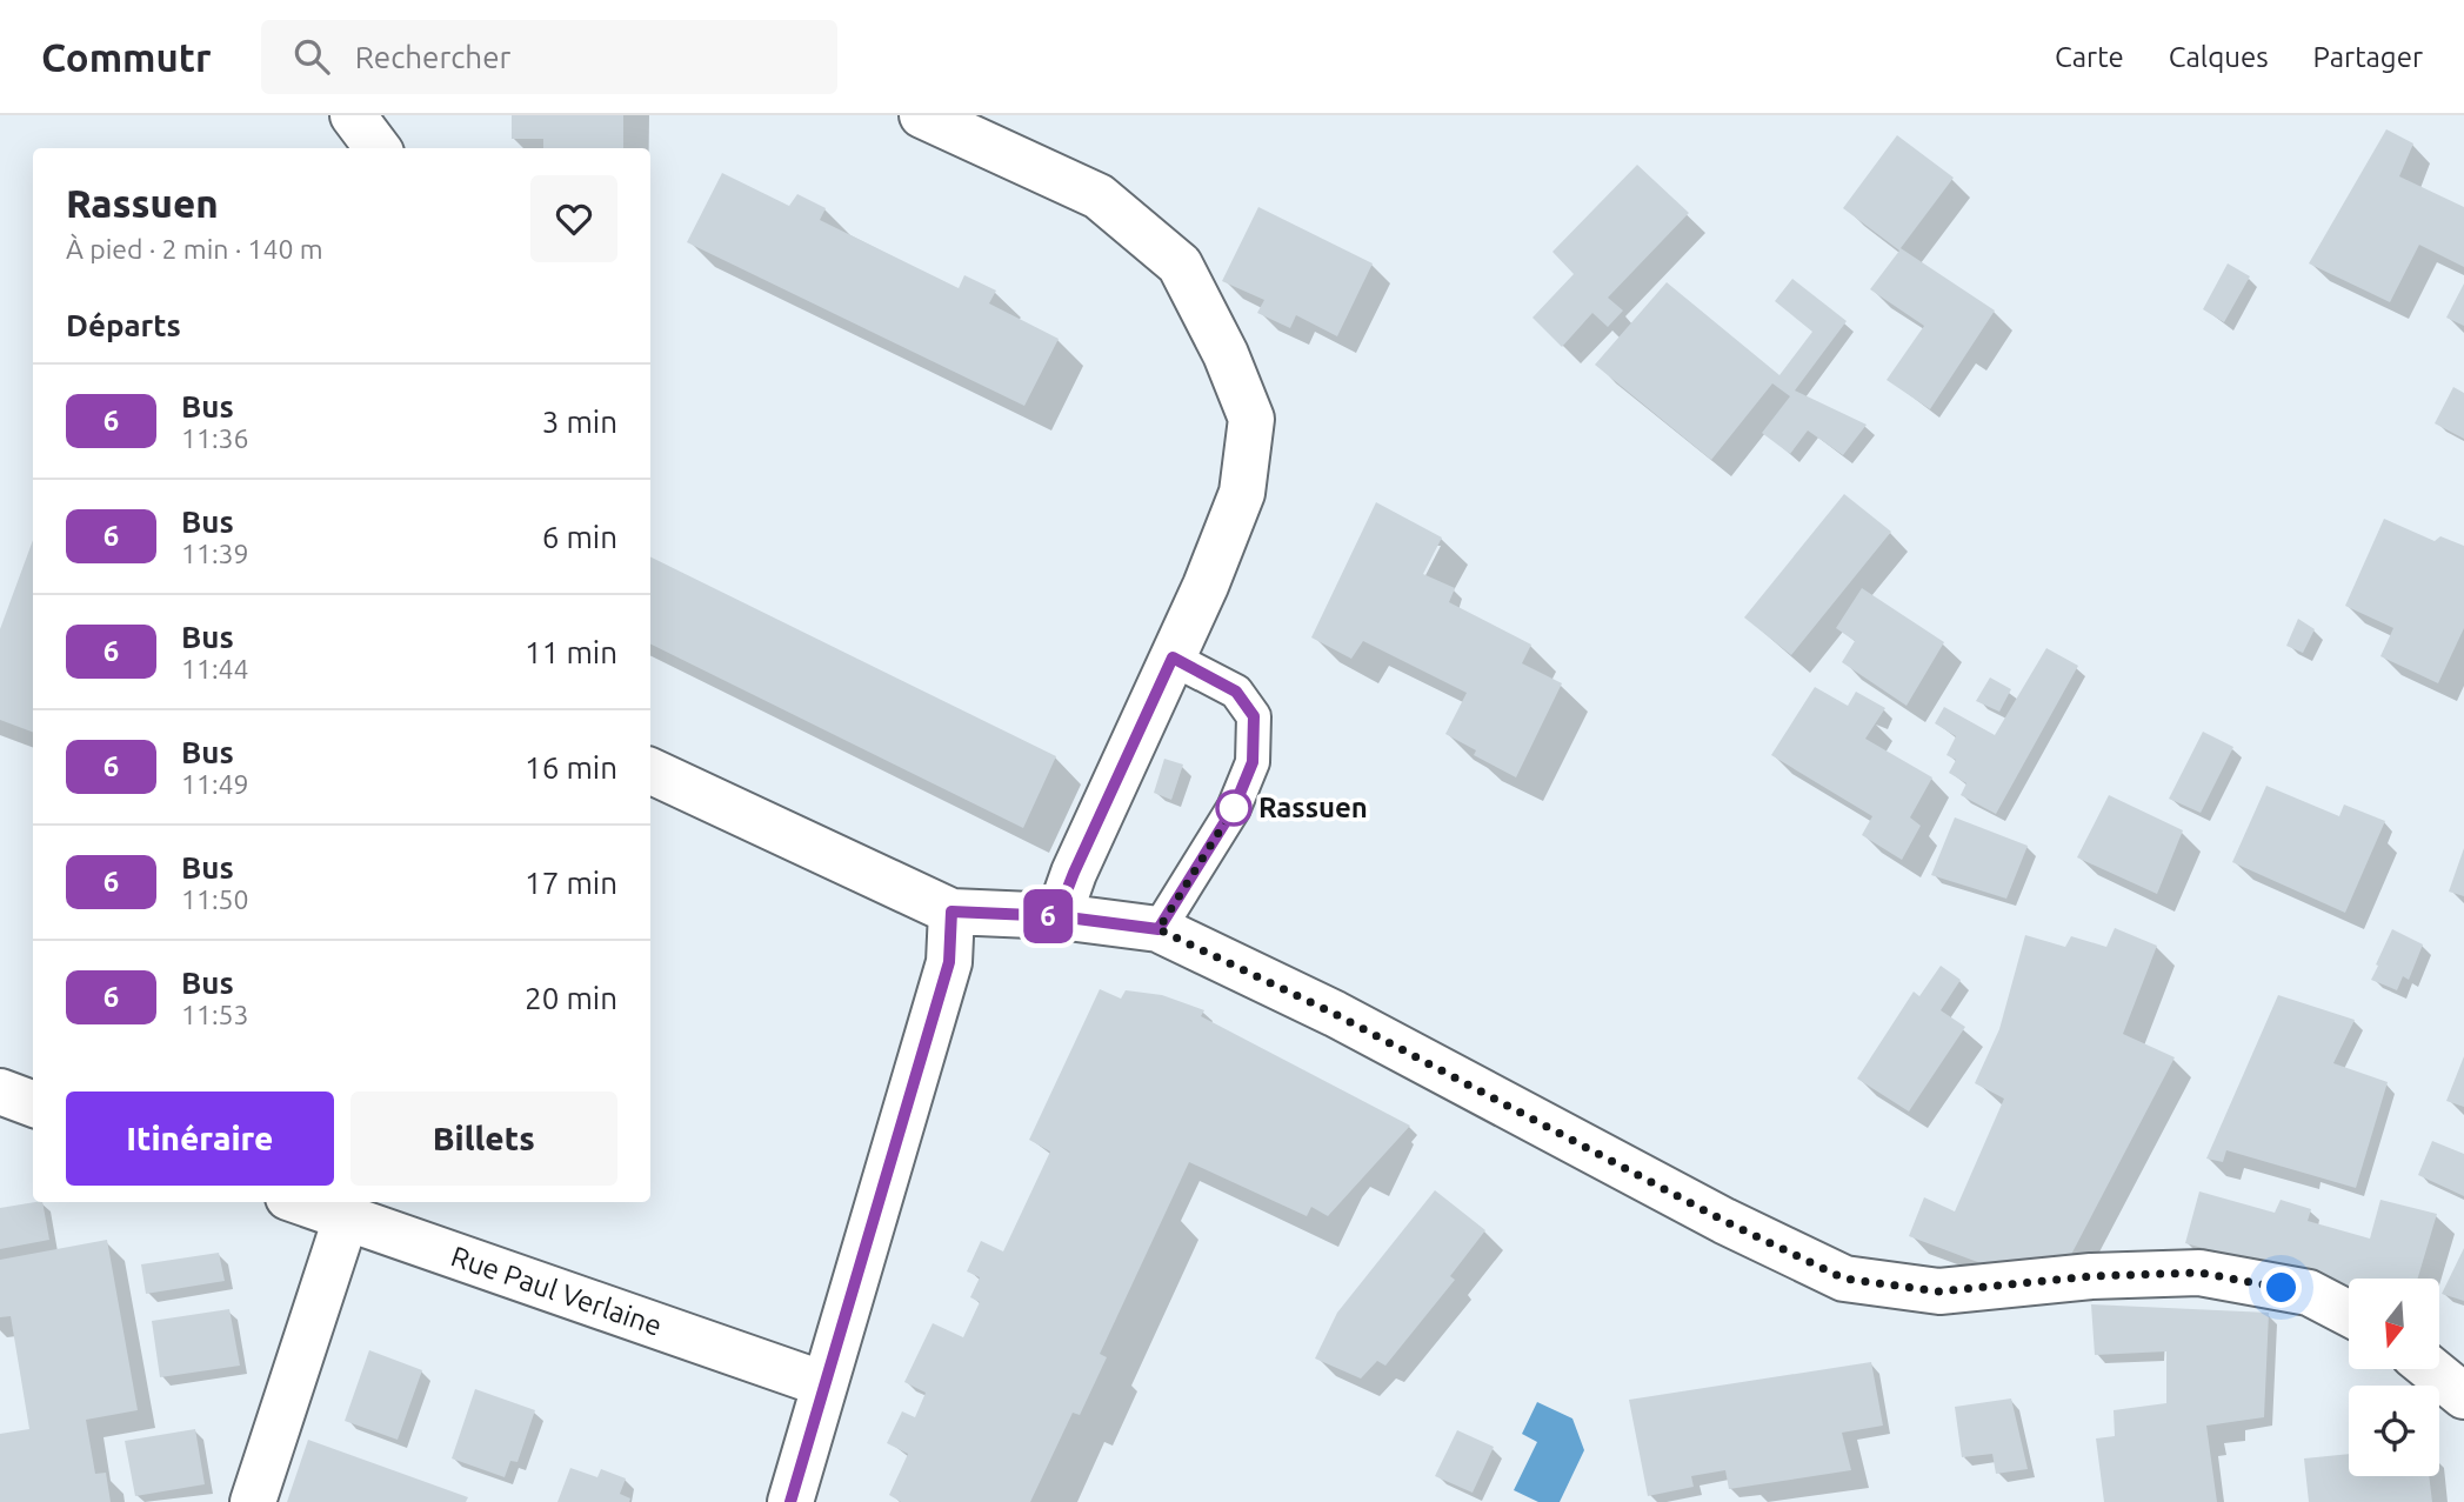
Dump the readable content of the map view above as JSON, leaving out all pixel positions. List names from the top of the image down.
{
  "streets": {
    "street": ["Rue Paul Verlaine"]
  },
  "places": ["Rassuen"],
  "lines": ["bus line 6"],
  "north": "bottom",
  "page": {
    "header": "Commutr",
    "search": "Rechercher",
    "nav": ["Carte", "Calques", "Partager"],
    "on_map": "6",
    "heading": [
      ["Rassuen", "À pied · 2 min · 140 m"],
      "Départs"
    ],
    "list": [
      {
        "mark": "6",
        "name": "Bus",
        "note": "11:36",
        "value": "3 min"
      },
      {
        "mark": "6",
        "name": "Bus",
        "note": "11:39",
        "value": "6 min"
      },
      {
        "mark": "6",
        "name": "Bus",
        "note": "11:44",
        "value": "11 min"
      },
      {
        "mark": "6",
        "name": "Bus",
        "note": "11:49",
        "value": "16 min"
      },
      {
        "mark": "6",
        "name": "Bus",
        "note": "11:50",
        "value": "17 min"
      },
      {
        "mark": "6",
        "name": "Bus",
        "note": "11:53",
        "value": "20 min"
      }
    ],
    "buttons": ["Itinéraire", "Billets"]
  }
}
